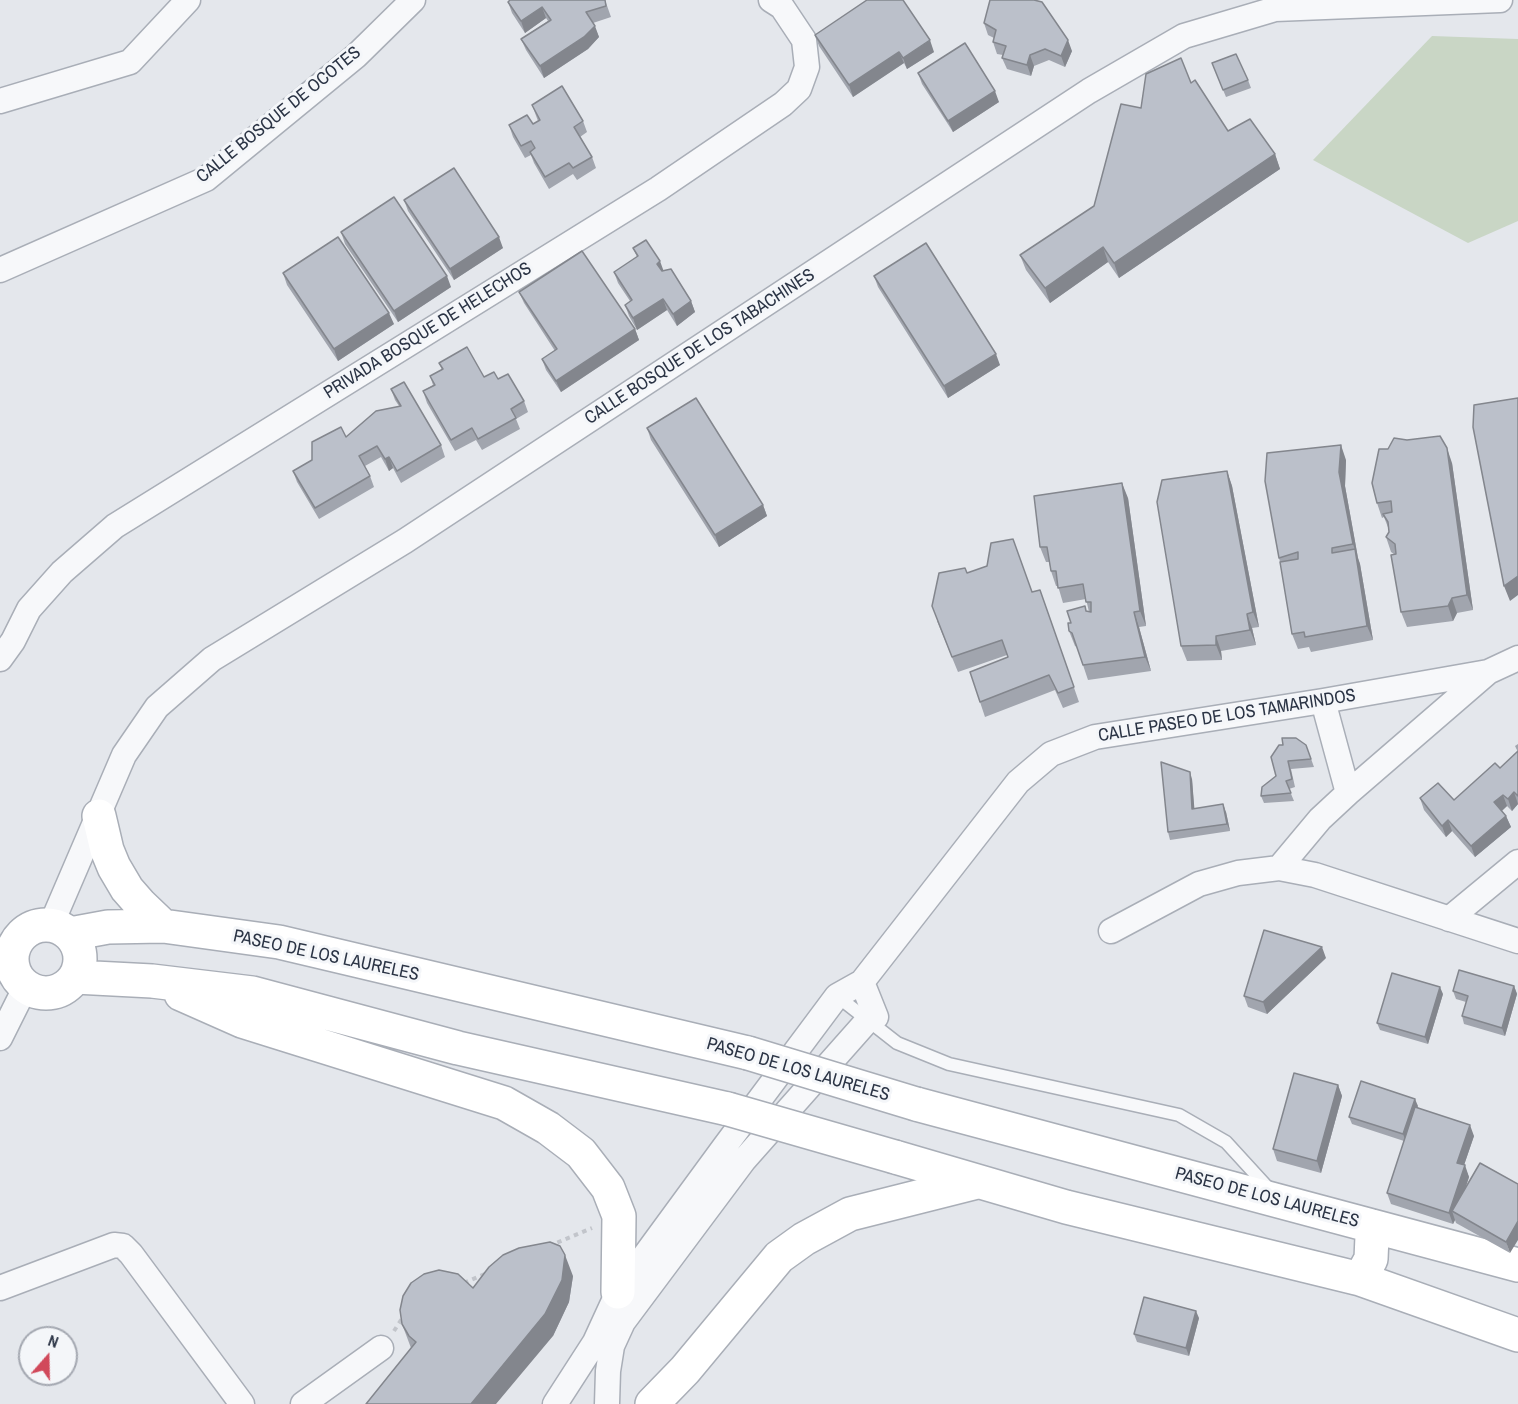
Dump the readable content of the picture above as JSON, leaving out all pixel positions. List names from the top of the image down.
{
  "streets": {
    "main road": ["PASEO DE LOS LAURELES"],
    "street": [
      "CALLE BOSQUE DE OCOTES",
      "PRIVADA BOSQUE DE HELECHOS",
      "CALLE BOSQUE DE LOS TABACHINES",
      "CALLE PASEO DE LOS TAMARINDOS"
    ]
  },
  "crossings": [
    ["CALLE BOSQUE DE LOS TABACHINES", "PASEO DE LOS LAURELES"]
  ],
  "north": "top"
}
